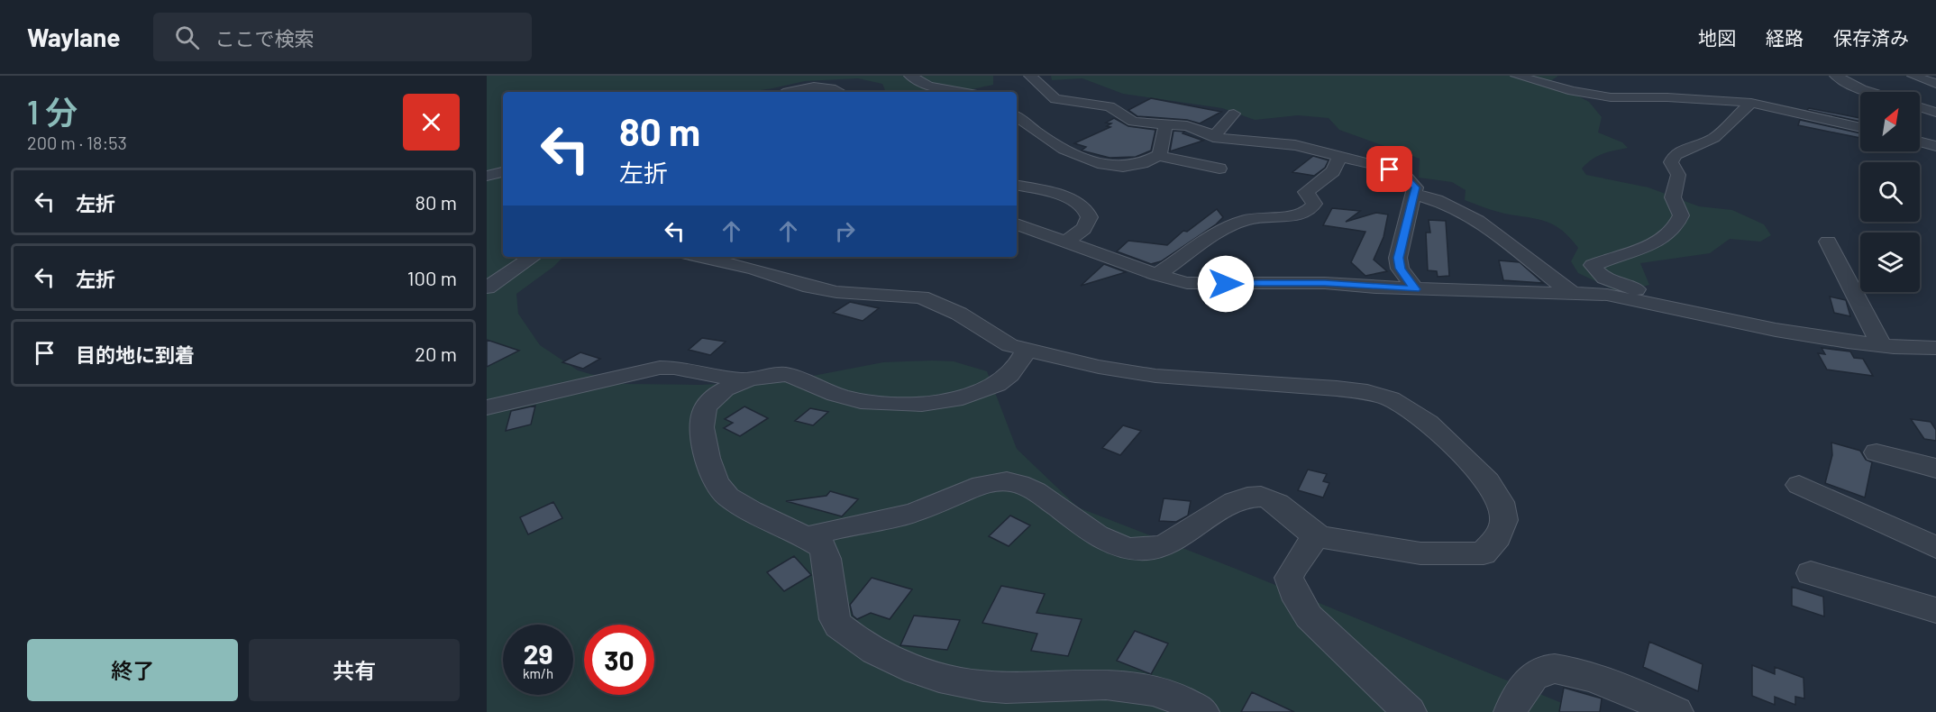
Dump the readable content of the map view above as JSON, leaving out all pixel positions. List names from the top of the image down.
{
  "north": "top right",
  "page": {
    "header": "Waylane",
    "search": "ここで検索",
    "nav": ["地図", "経路", "保存済み"],
    "heading": ["1 分", "200 m · 18:53"],
    "turn": ["80 m", "左折"],
    "list": [
      {
        "name": "左折",
        "value": "80 m"
      },
      {
        "name": "左折",
        "value": "100 m"
      },
      {
        "name": "目的地に到着",
        "value": "20 m"
      }
    ],
    "speed": "29 km/h",
    "limit": "30",
    "buttons": ["終了", "共有"]
  }
}
